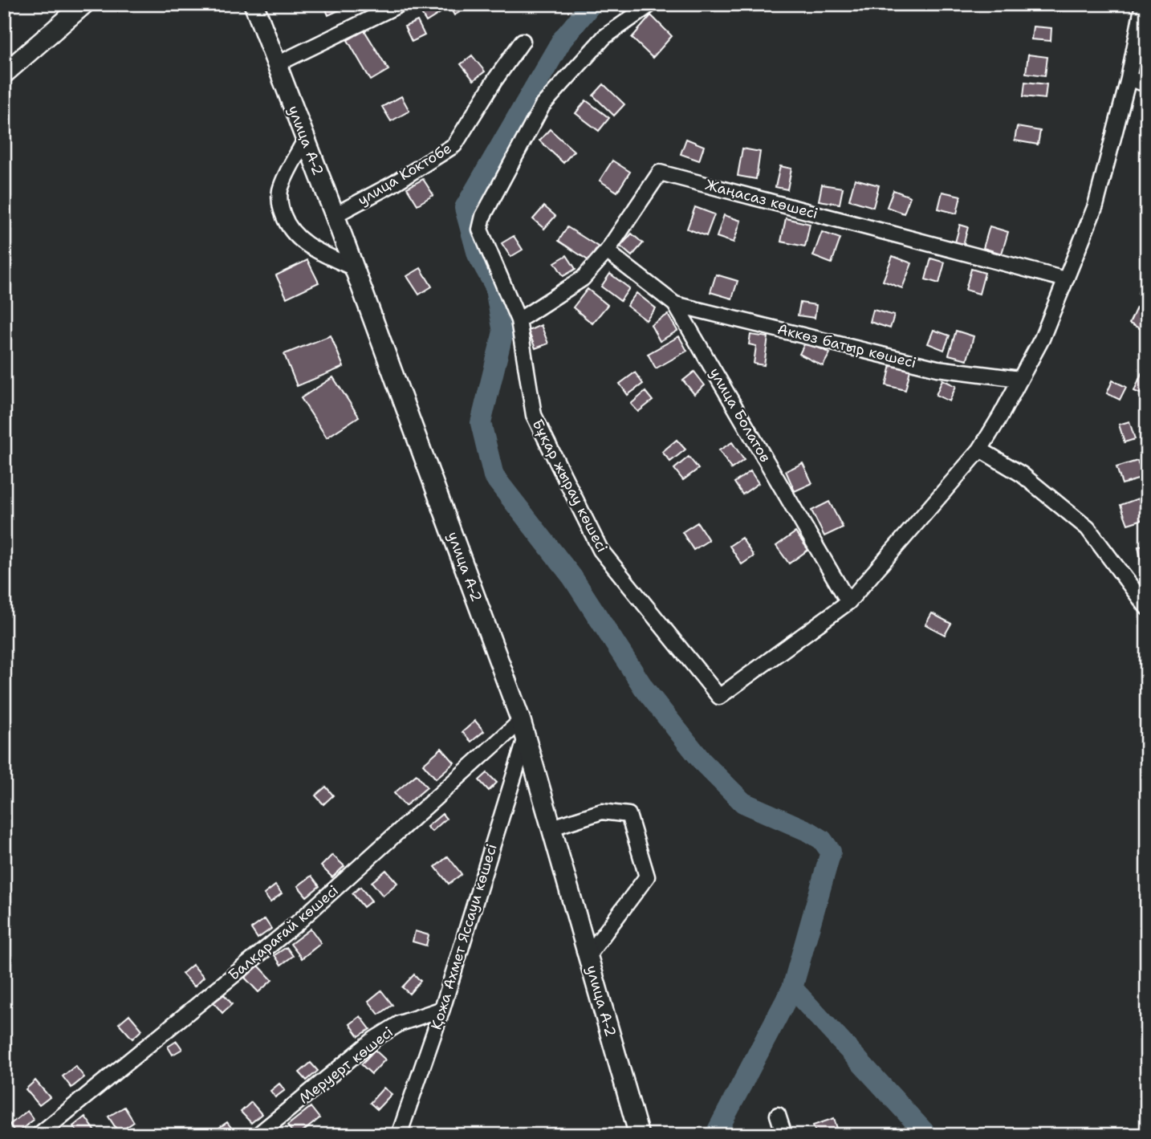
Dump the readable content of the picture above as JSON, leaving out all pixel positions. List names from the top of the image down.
{
  "streets": {
    "main road": ["улица А-2"],
    "street": [
      "улица Коктобе",
      "Жаңасаз көшесі",
      "Аккөз батыр көшесі",
      "улица Болатов",
      "Бұқар жырау көшесі",
      "Балқарағай көшесі",
      "Қожа Ахмет Яссауи көшесі",
      "Меруерт көшесі"
    ]
  },
  "crossings": [
    ["улица А-2", "улица Коктобе"],
    ["улица А-2", "Балқарағай көшесі"],
    ["улица А-2", "Қожа Ахмет Яссауи көшесі"],
    ["Жаңасаз көшесі", "улица Болатов"],
    ["Жаңасаз көшесі", "Бұқар жырау көшесі"],
    ["Аккөз батыр көшесі", "улица Болатов"],
    ["улица Болатов", "Бұқар жырау көшесі"],
    ["Балқарағай көшесі", "Қожа Ахмет Яссауи көшесі"],
    ["Қожа Ахмет Яссауи көшесі", "Меруерт көшесі"]
  ]
}
